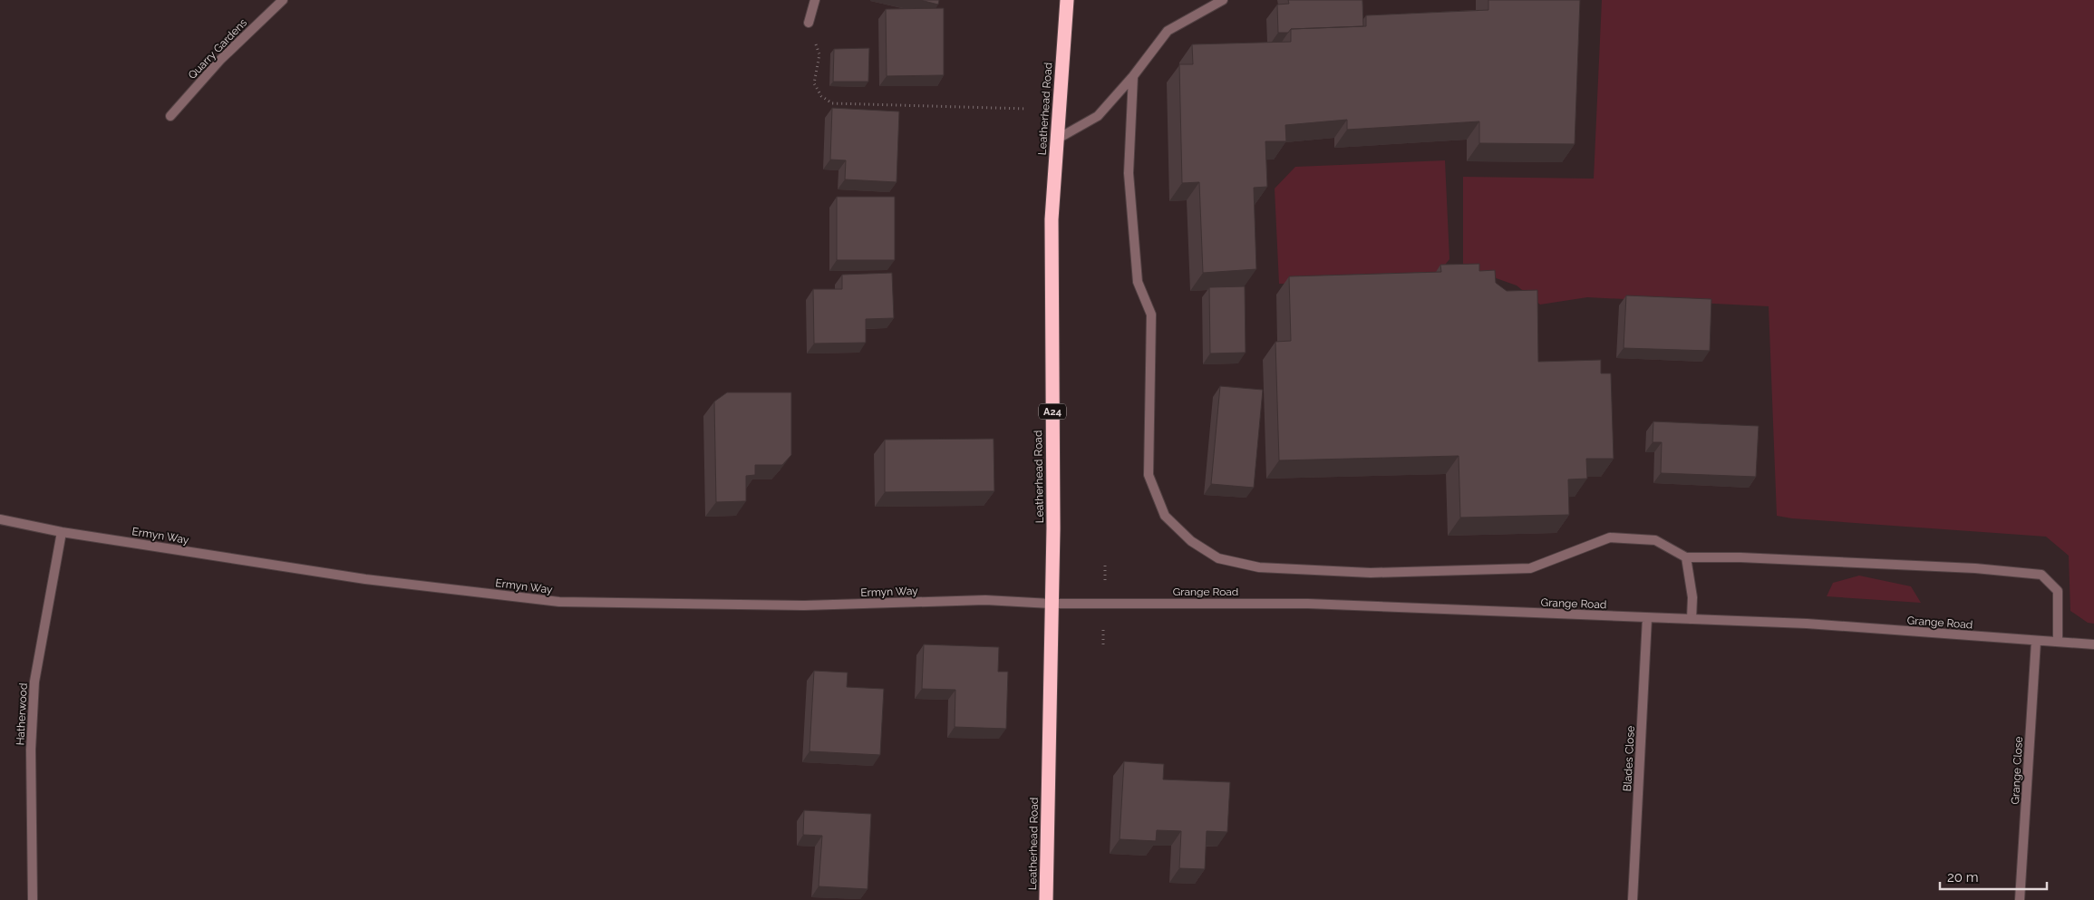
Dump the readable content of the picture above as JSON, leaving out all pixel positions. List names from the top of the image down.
{
  "streets": {
    "highway": ["Leatherhead Road", "A24"],
    "street": [
      "Quarry Gardens",
      "Ermyn Way",
      "Grange Road",
      "Hatherwood",
      "Blades Close",
      "Grange Close"
    ]
  },
  "crossings": [
    ["Leatherhead Road", "Ermyn Way"],
    ["Leatherhead Road", "Grange Road"],
    ["Ermyn Way", "Grange Road"],
    ["Ermyn Way", "Hatherwood"],
    ["Grange Road", "Blades Close"],
    ["Grange Road", "Grange Close"]
  ],
  "scale_bar": "20 m"
}
